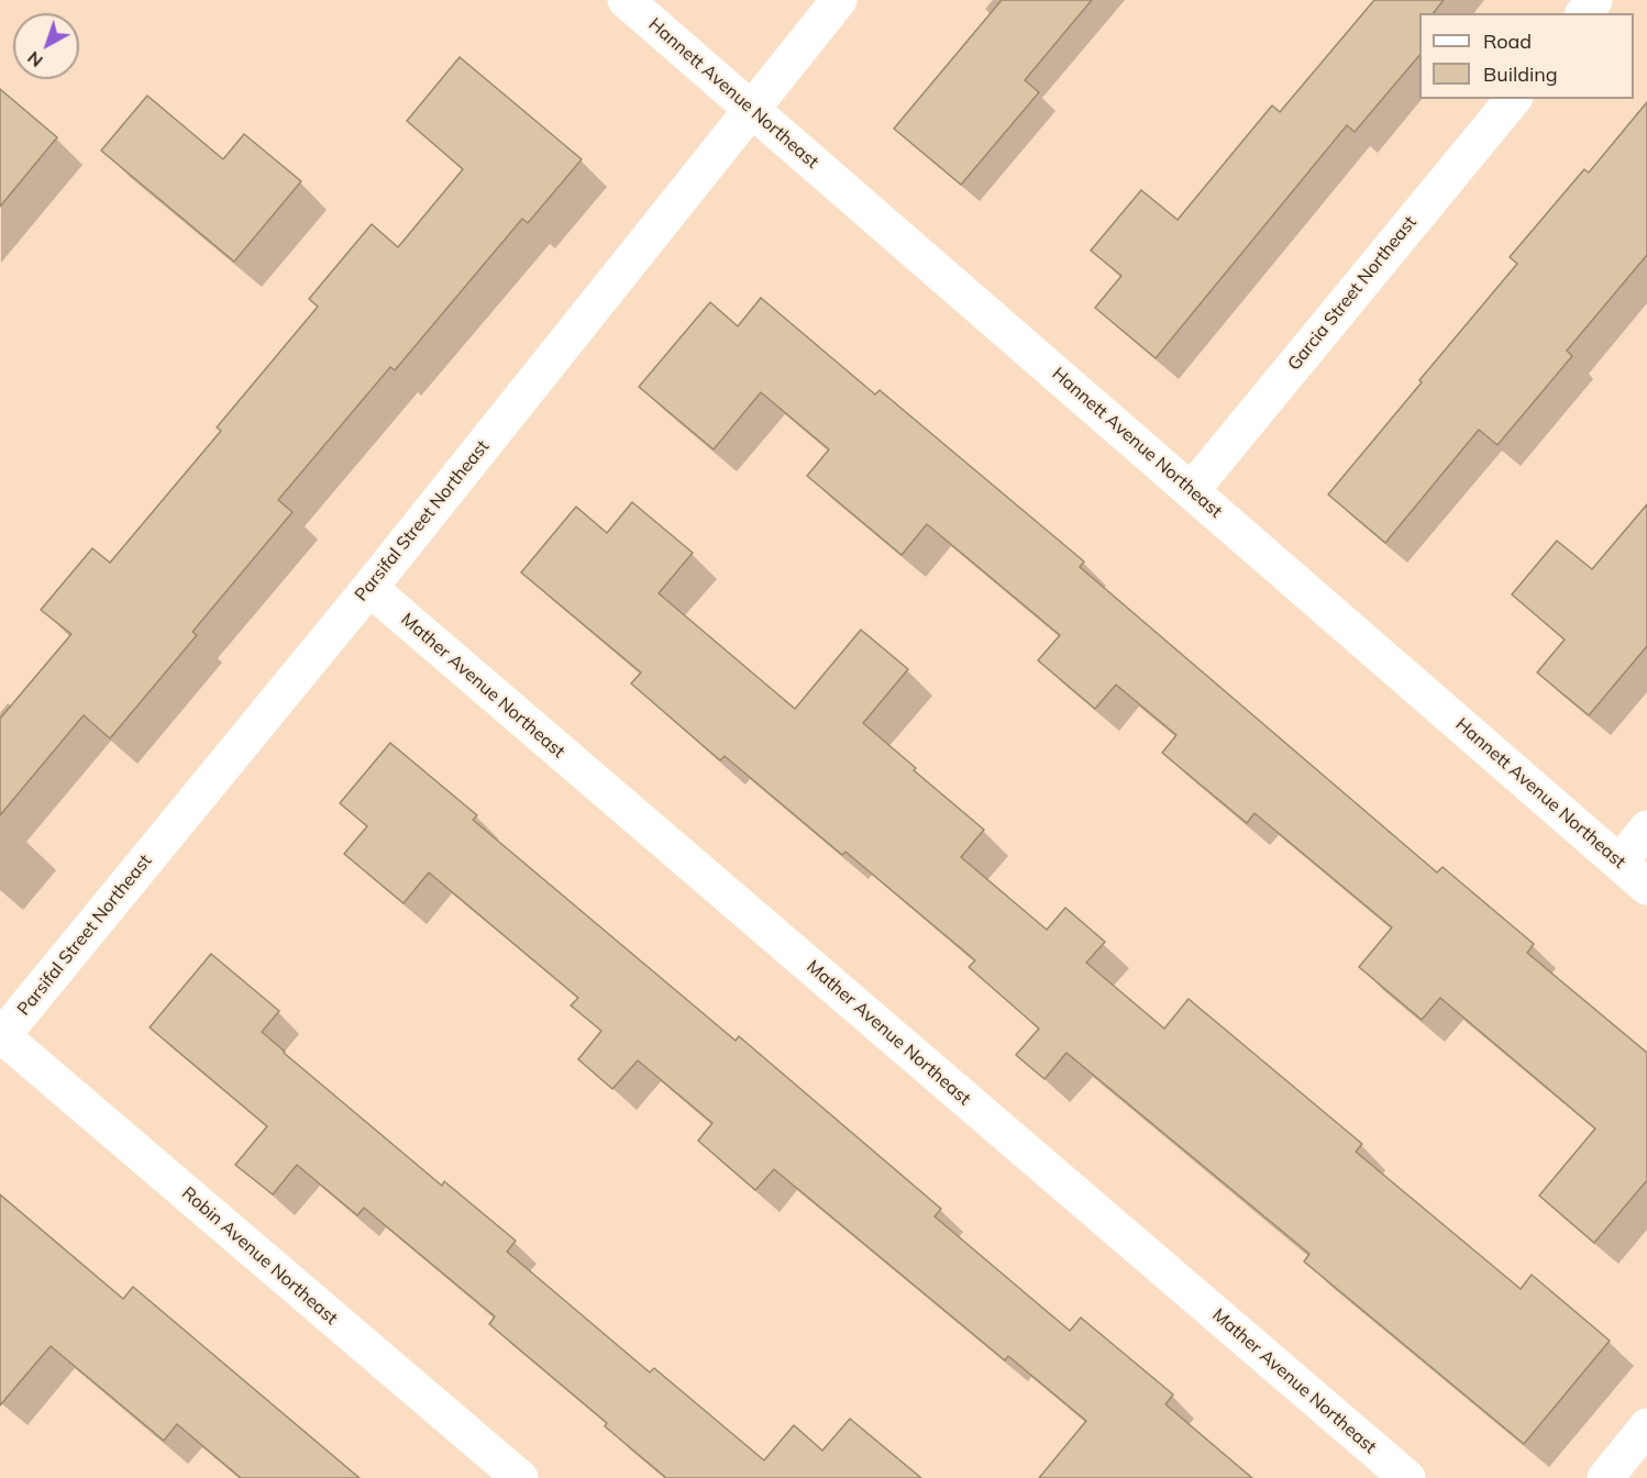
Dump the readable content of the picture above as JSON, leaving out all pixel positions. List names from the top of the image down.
{
  "streets": {
    "street": [
      "Hannett Avenue Northeast",
      "Garcia Street Northeast",
      "Parsifal Street Northeast",
      "Mather Avenue Northeast",
      "Robin Avenue Northeast"
    ]
  },
  "crossings": [
    ["Hannett Avenue Northeast", "Garcia Street Northeast"],
    ["Hannett Avenue Northeast", "Parsifal Street Northeast"],
    ["Parsifal Street Northeast", "Mather Avenue Northeast"],
    ["Parsifal Street Northeast", "Robin Avenue Northeast"]
  ],
  "legend": ["Road", "Building"],
  "north": "bottom left"
}
